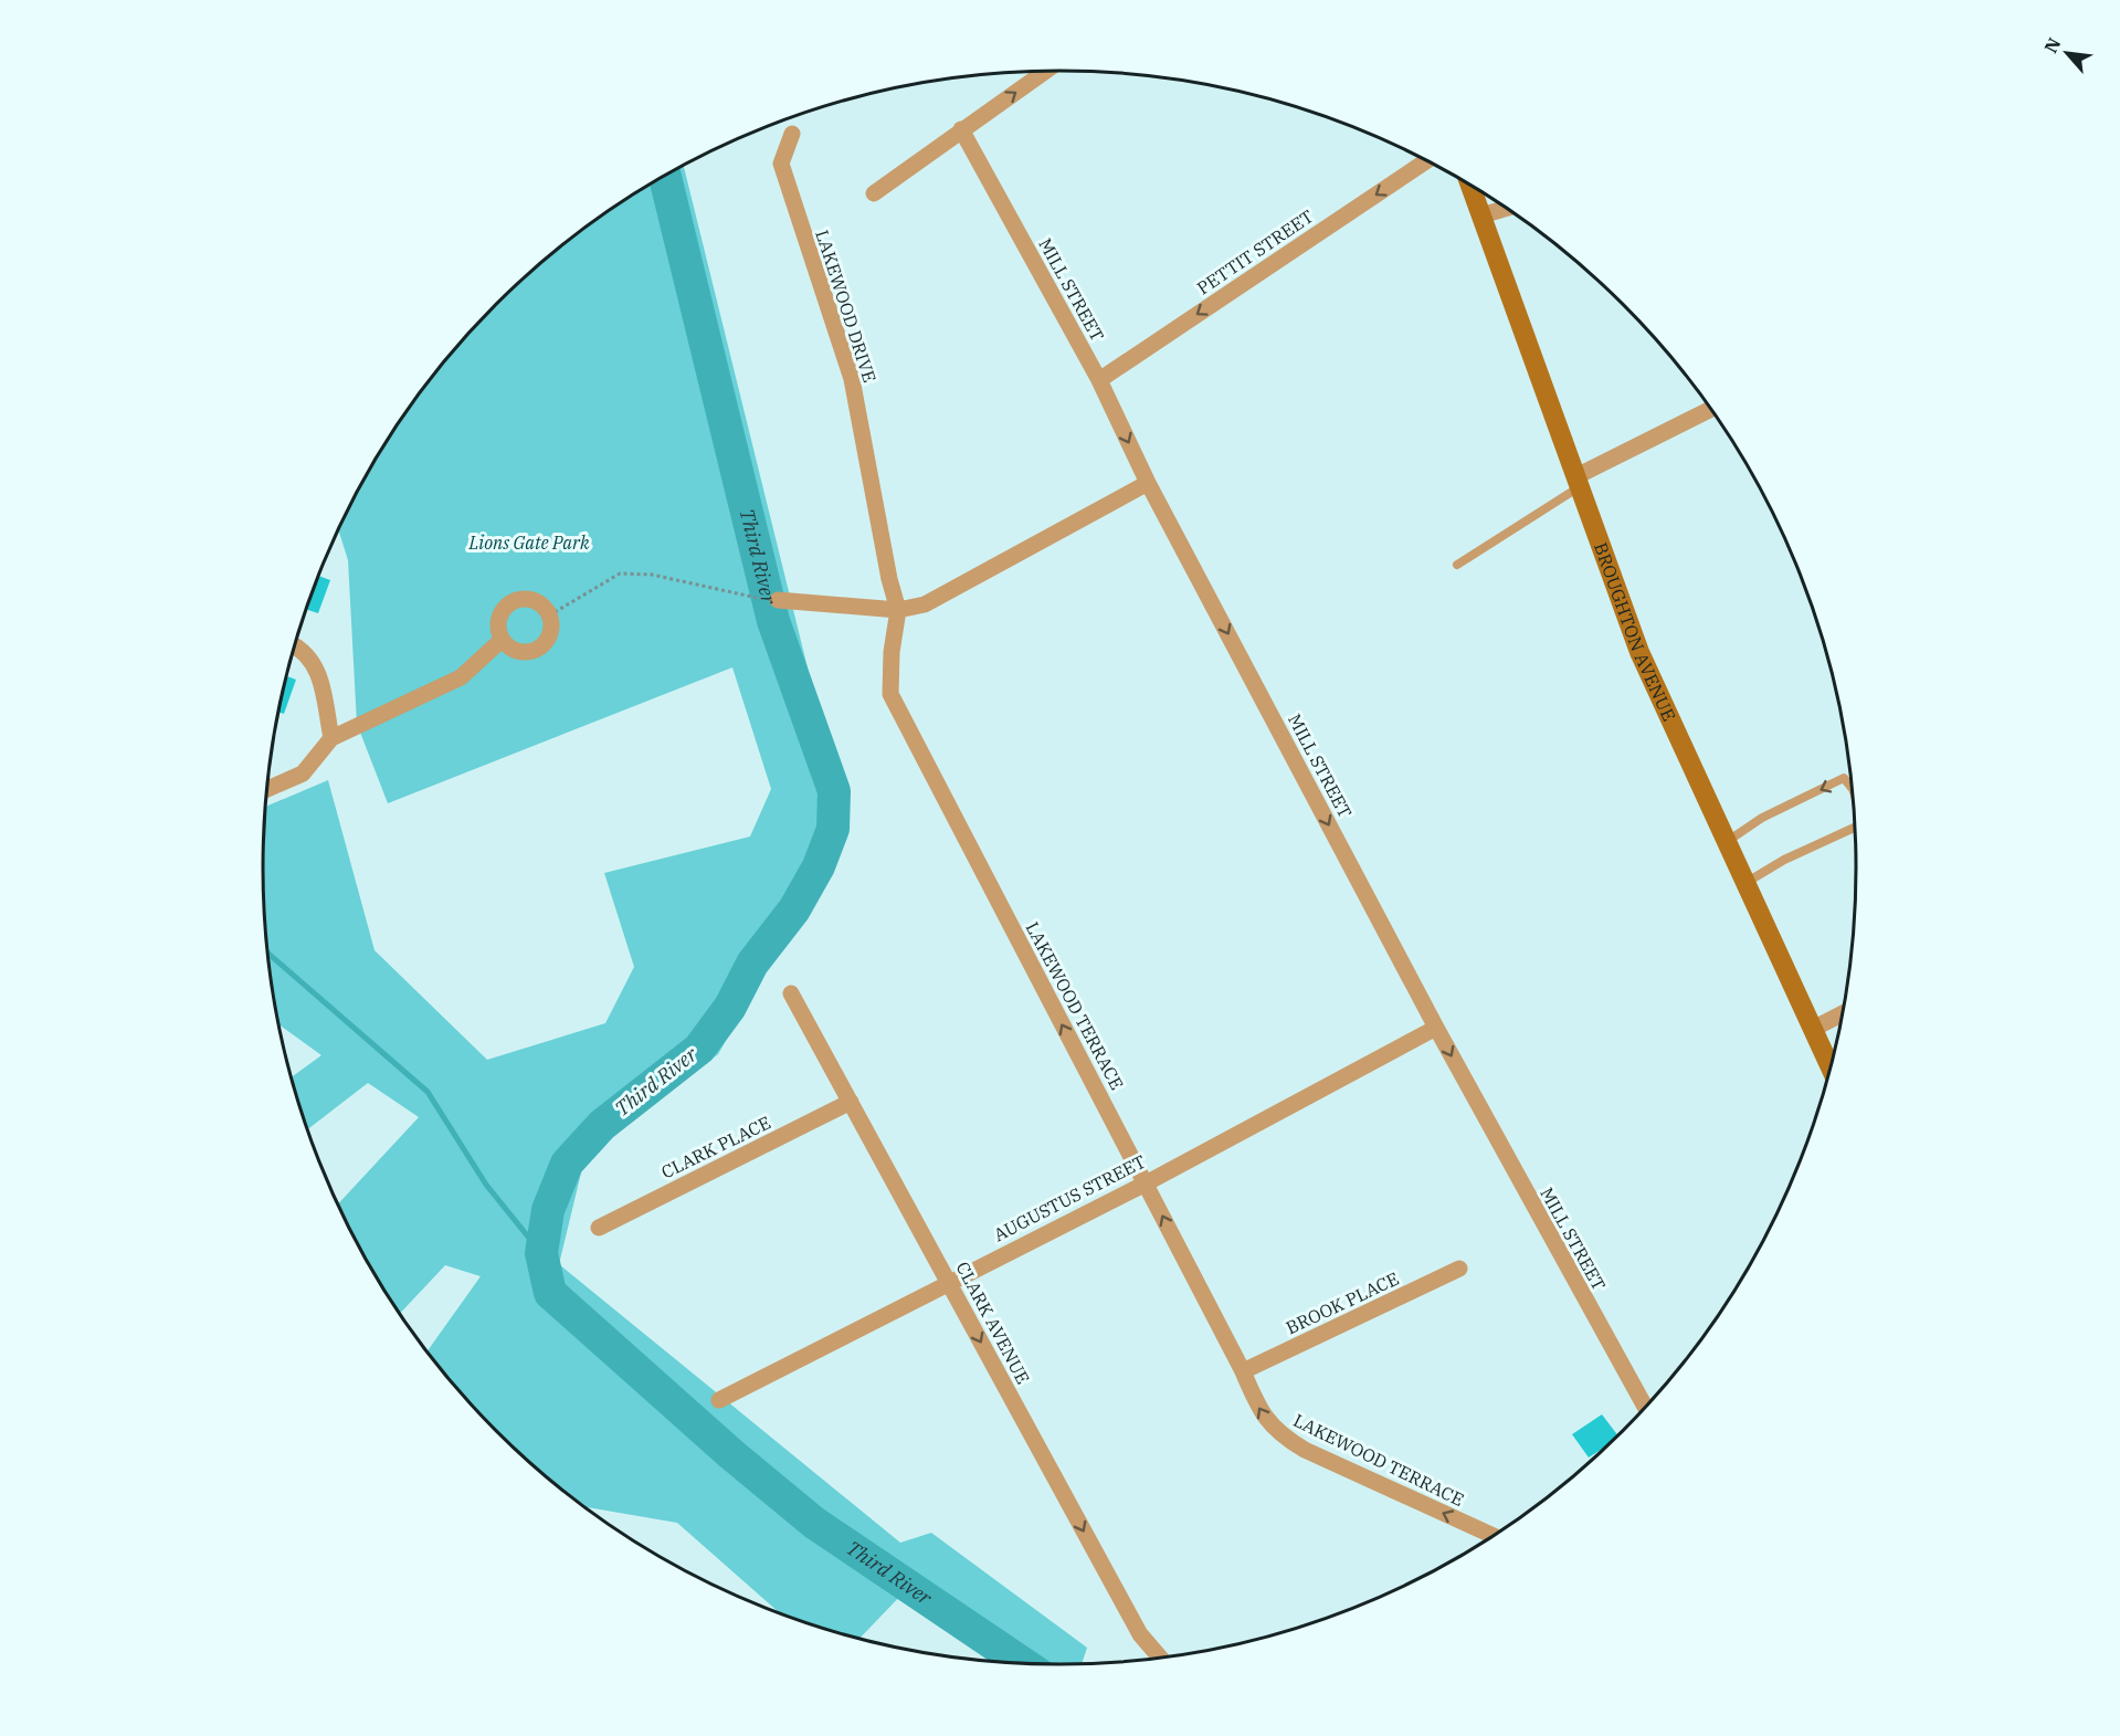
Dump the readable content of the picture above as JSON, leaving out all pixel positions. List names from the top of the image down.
{
  "streets": {
    "street": [
      "PETTIT STREET",
      "MILL STREET",
      "LAKEWOOD DRIVE",
      "BROUGHTON AVENUE",
      "LAKEWOOD TERRACE",
      "CLARK PLACE",
      "AUGUSTUS STREET",
      "BROOK PLACE",
      "CLARK AVENUE"
    ]
  },
  "crossings": [
    ["PETTIT STREET", "MILL STREET"],
    ["MILL STREET", "AUGUSTUS STREET"],
    ["LAKEWOOD DRIVE", "LAKEWOOD TERRACE"],
    ["LAKEWOOD TERRACE", "AUGUSTUS STREET"],
    ["LAKEWOOD TERRACE", "BROOK PLACE"],
    ["CLARK PLACE", "CLARK AVENUE"],
    ["AUGUSTUS STREET", "CLARK AVENUE"]
  ],
  "one_way": [
    "PETTIT STREET",
    "MILL STREET",
    "LAKEWOOD TERRACE",
    "CLARK AVENUE"
  ],
  "water": ["Third River"],
  "parks": ["Lions Gate Park"],
  "north": "top left"
}
